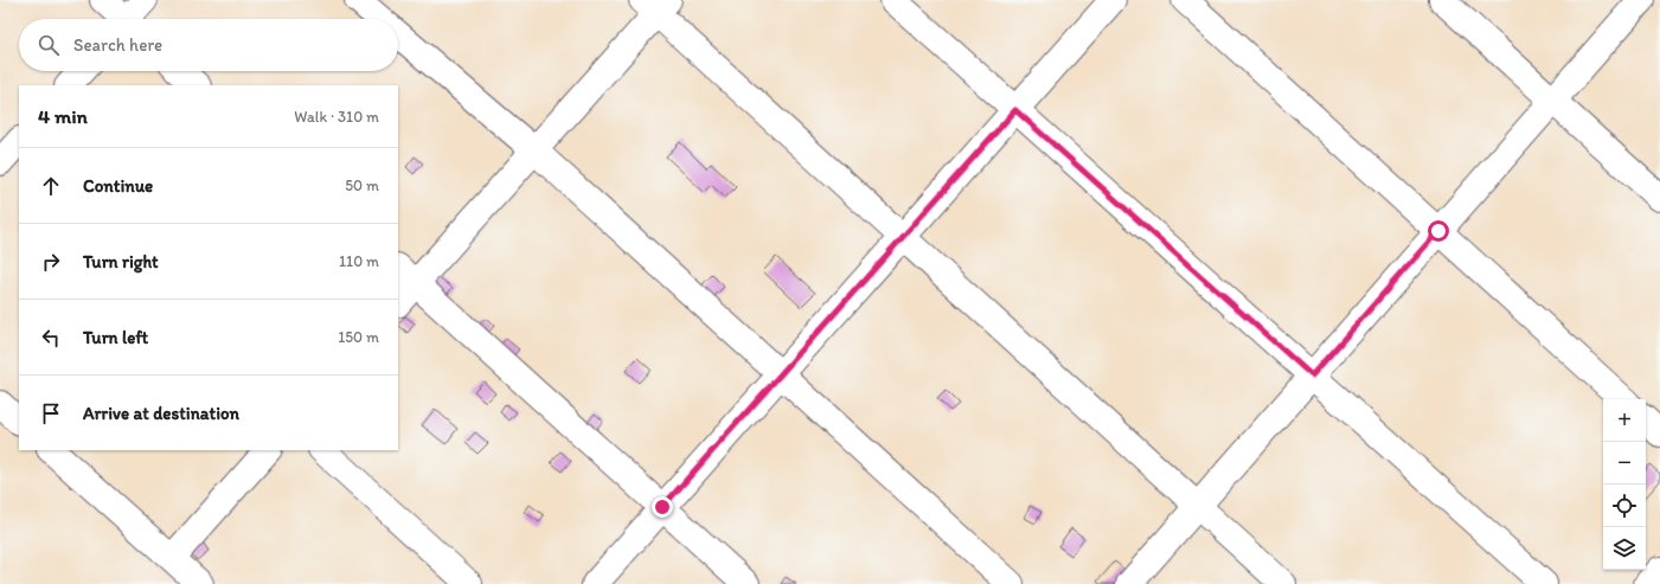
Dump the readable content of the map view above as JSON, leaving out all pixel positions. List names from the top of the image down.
{
  "page": {
    "search": "Search here",
    "heading": ["4 min", "Walk · 310 m"],
    "list": [
      ["Continue", "50 m"],
      ["Turn right", "110 m"],
      ["Turn left", "150 m"],
      "Arrive at destination"
    ],
    "map_buttons": ["+", "−"]
  }
}
